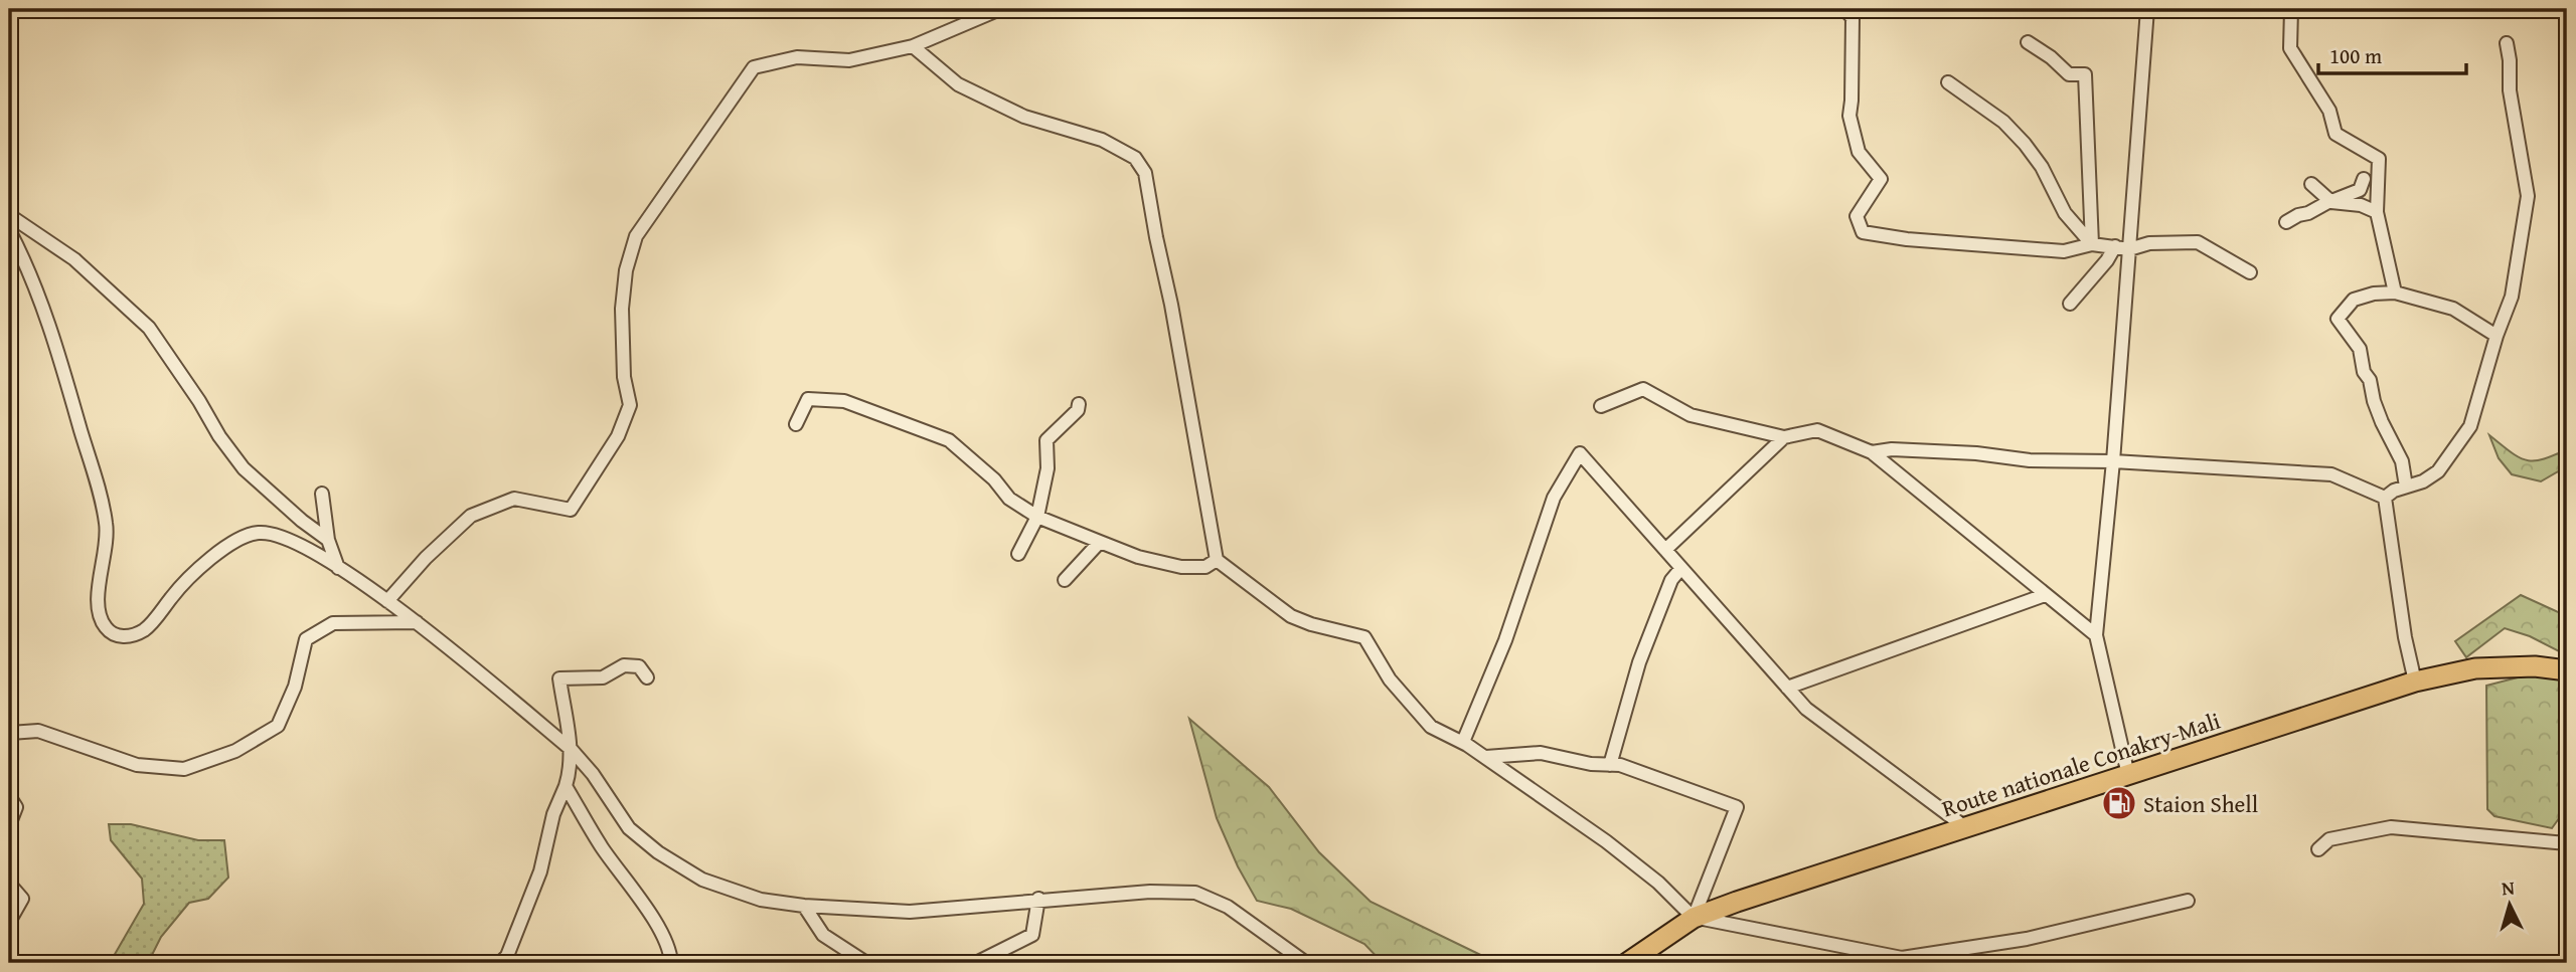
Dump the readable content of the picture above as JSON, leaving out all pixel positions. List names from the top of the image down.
{
  "streets": {
    "highway": ["Route nationale Conakry-Mali"]
  },
  "places": {
    "fuel station": ["Staion Shell"]
  },
  "scale_bar": "100 m",
  "north": "top"
}
